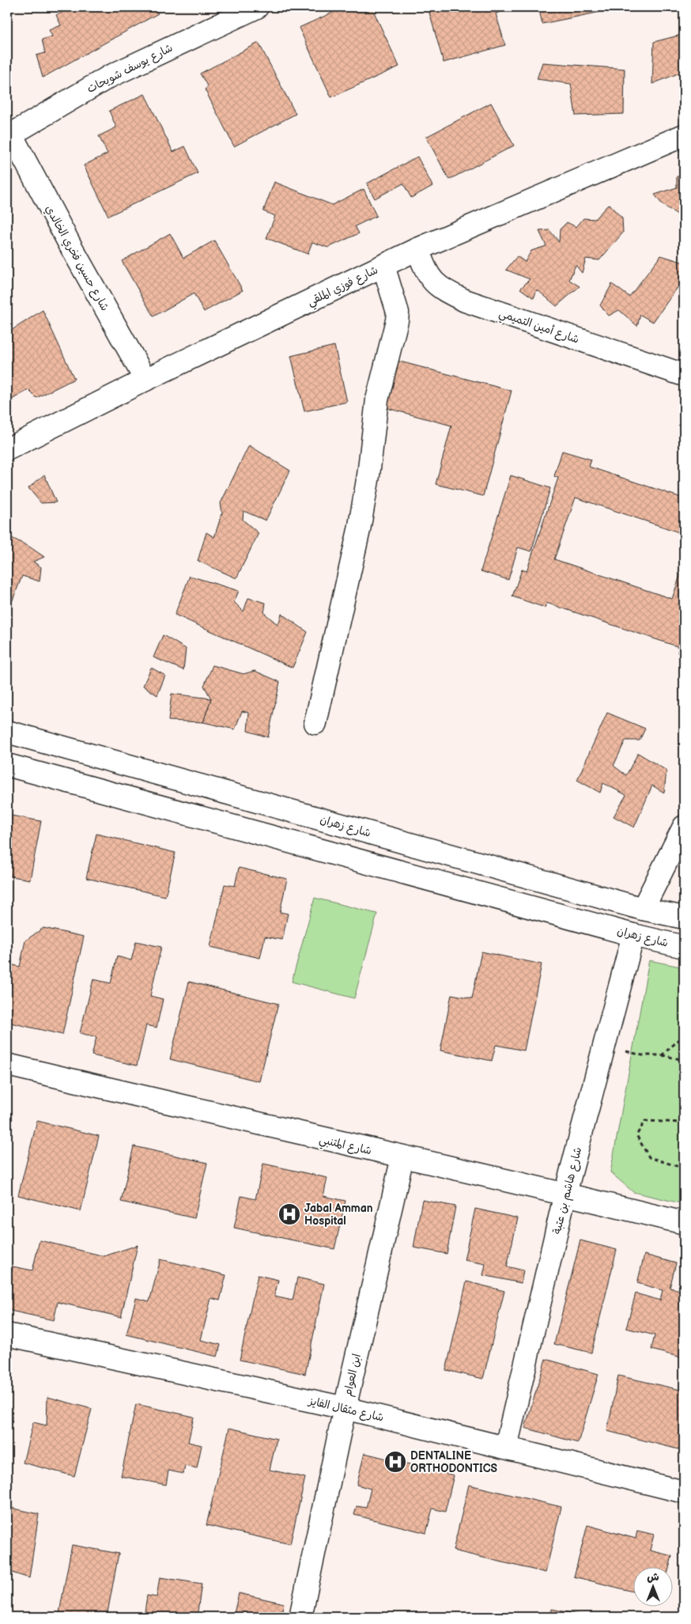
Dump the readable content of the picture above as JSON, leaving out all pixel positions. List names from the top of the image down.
{
  "streets": {
    "street": [
      "شارع يوسف شويحات",
      "شارع حسين فخري الخالدي",
      "شارع فوزي الملقي",
      "شارع أمين التميمي",
      "شارع زهران",
      "شارع المتنبي",
      "شارع هاشم بن عتبة",
      "ابن العوام",
      "شارع مثقال الفايز"
    ]
  },
  "crossings": [
    ["شارع يوسف شويحات", "شارع حسين فخري الخالدي"],
    ["شارع حسين فخري الخالدي", "شارع فوزي الملقي"],
    ["شارع فوزي الملقي", "شارع أمين التميمي"],
    ["شارع زهران", "شارع هاشم بن عتبة"],
    ["شارع المتنبي", "شارع هاشم بن عتبة"],
    ["شارع المتنبي", "ابن العوام"],
    ["شارع هاشم بن عتبة", "شارع مثقال الفايز"],
    ["ابن العوام", "شارع مثقال الفايز"]
  ],
  "places": {
    "hospital": ["Jabal Amman Hospital", "DENTALINE ORTHODONTICS"]
  },
  "north": "top"
}
